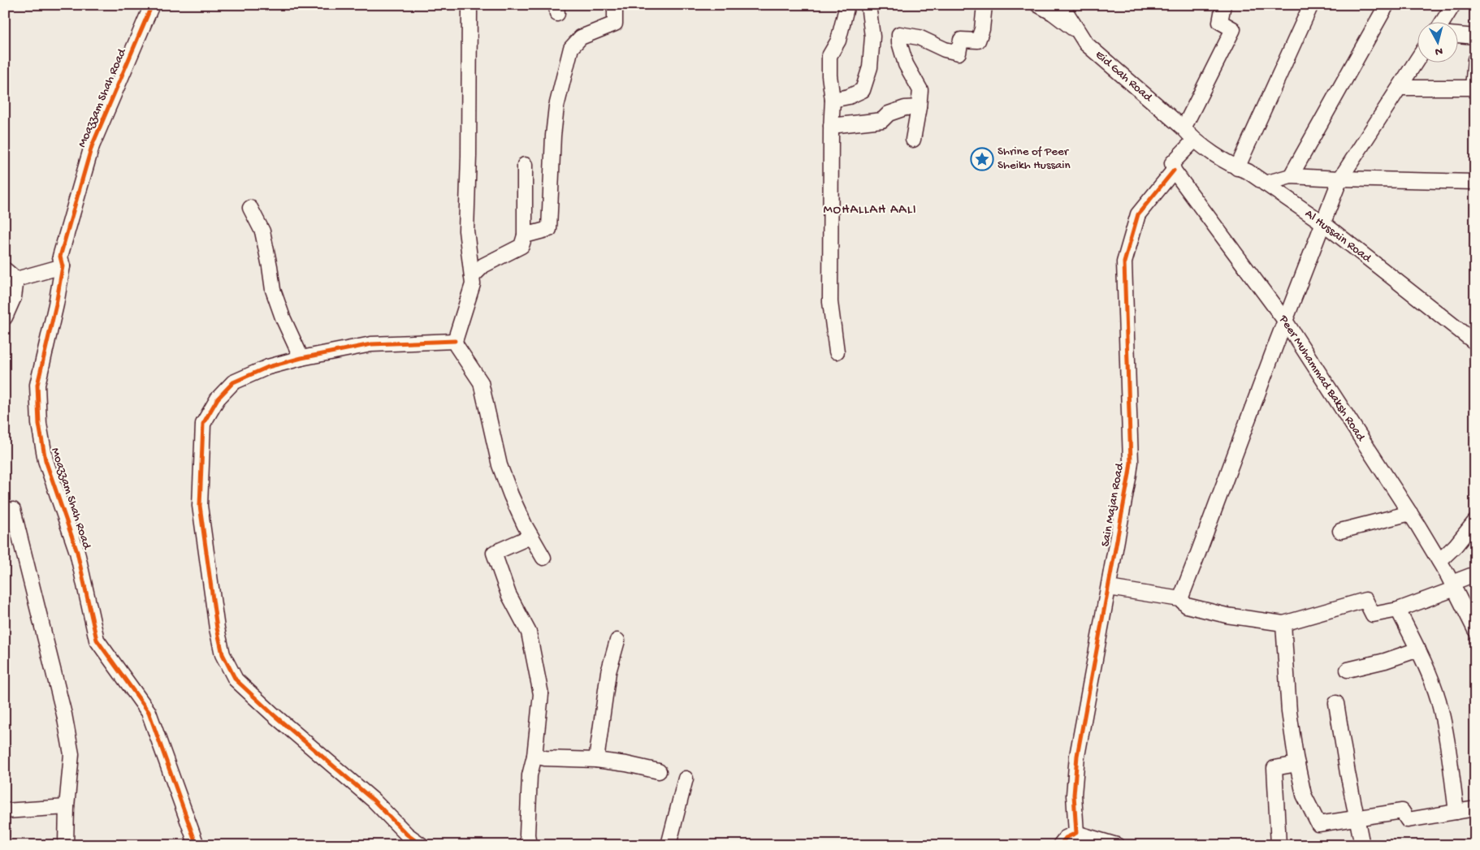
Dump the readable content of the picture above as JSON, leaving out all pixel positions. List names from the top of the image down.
{
  "streets": {
    "street": [
      "Eid Gah Road",
      "Moazzam Shah Road",
      "Al Hussain Road",
      "Peer Muhammad Baksh Road",
      "Sain Majan Road"
    ]
  },
  "crossings": [
    ["Eid Gah Road", "Al Hussain Road"],
    ["Peer Muhammad Baksh Road", "Sain Majan Road"]
  ],
  "districts": ["MOHALLAH AALI"],
  "places": {
    "place": ["Shrine of Peer Sheikh Hussain"]
  },
  "north": "bottom"
}
